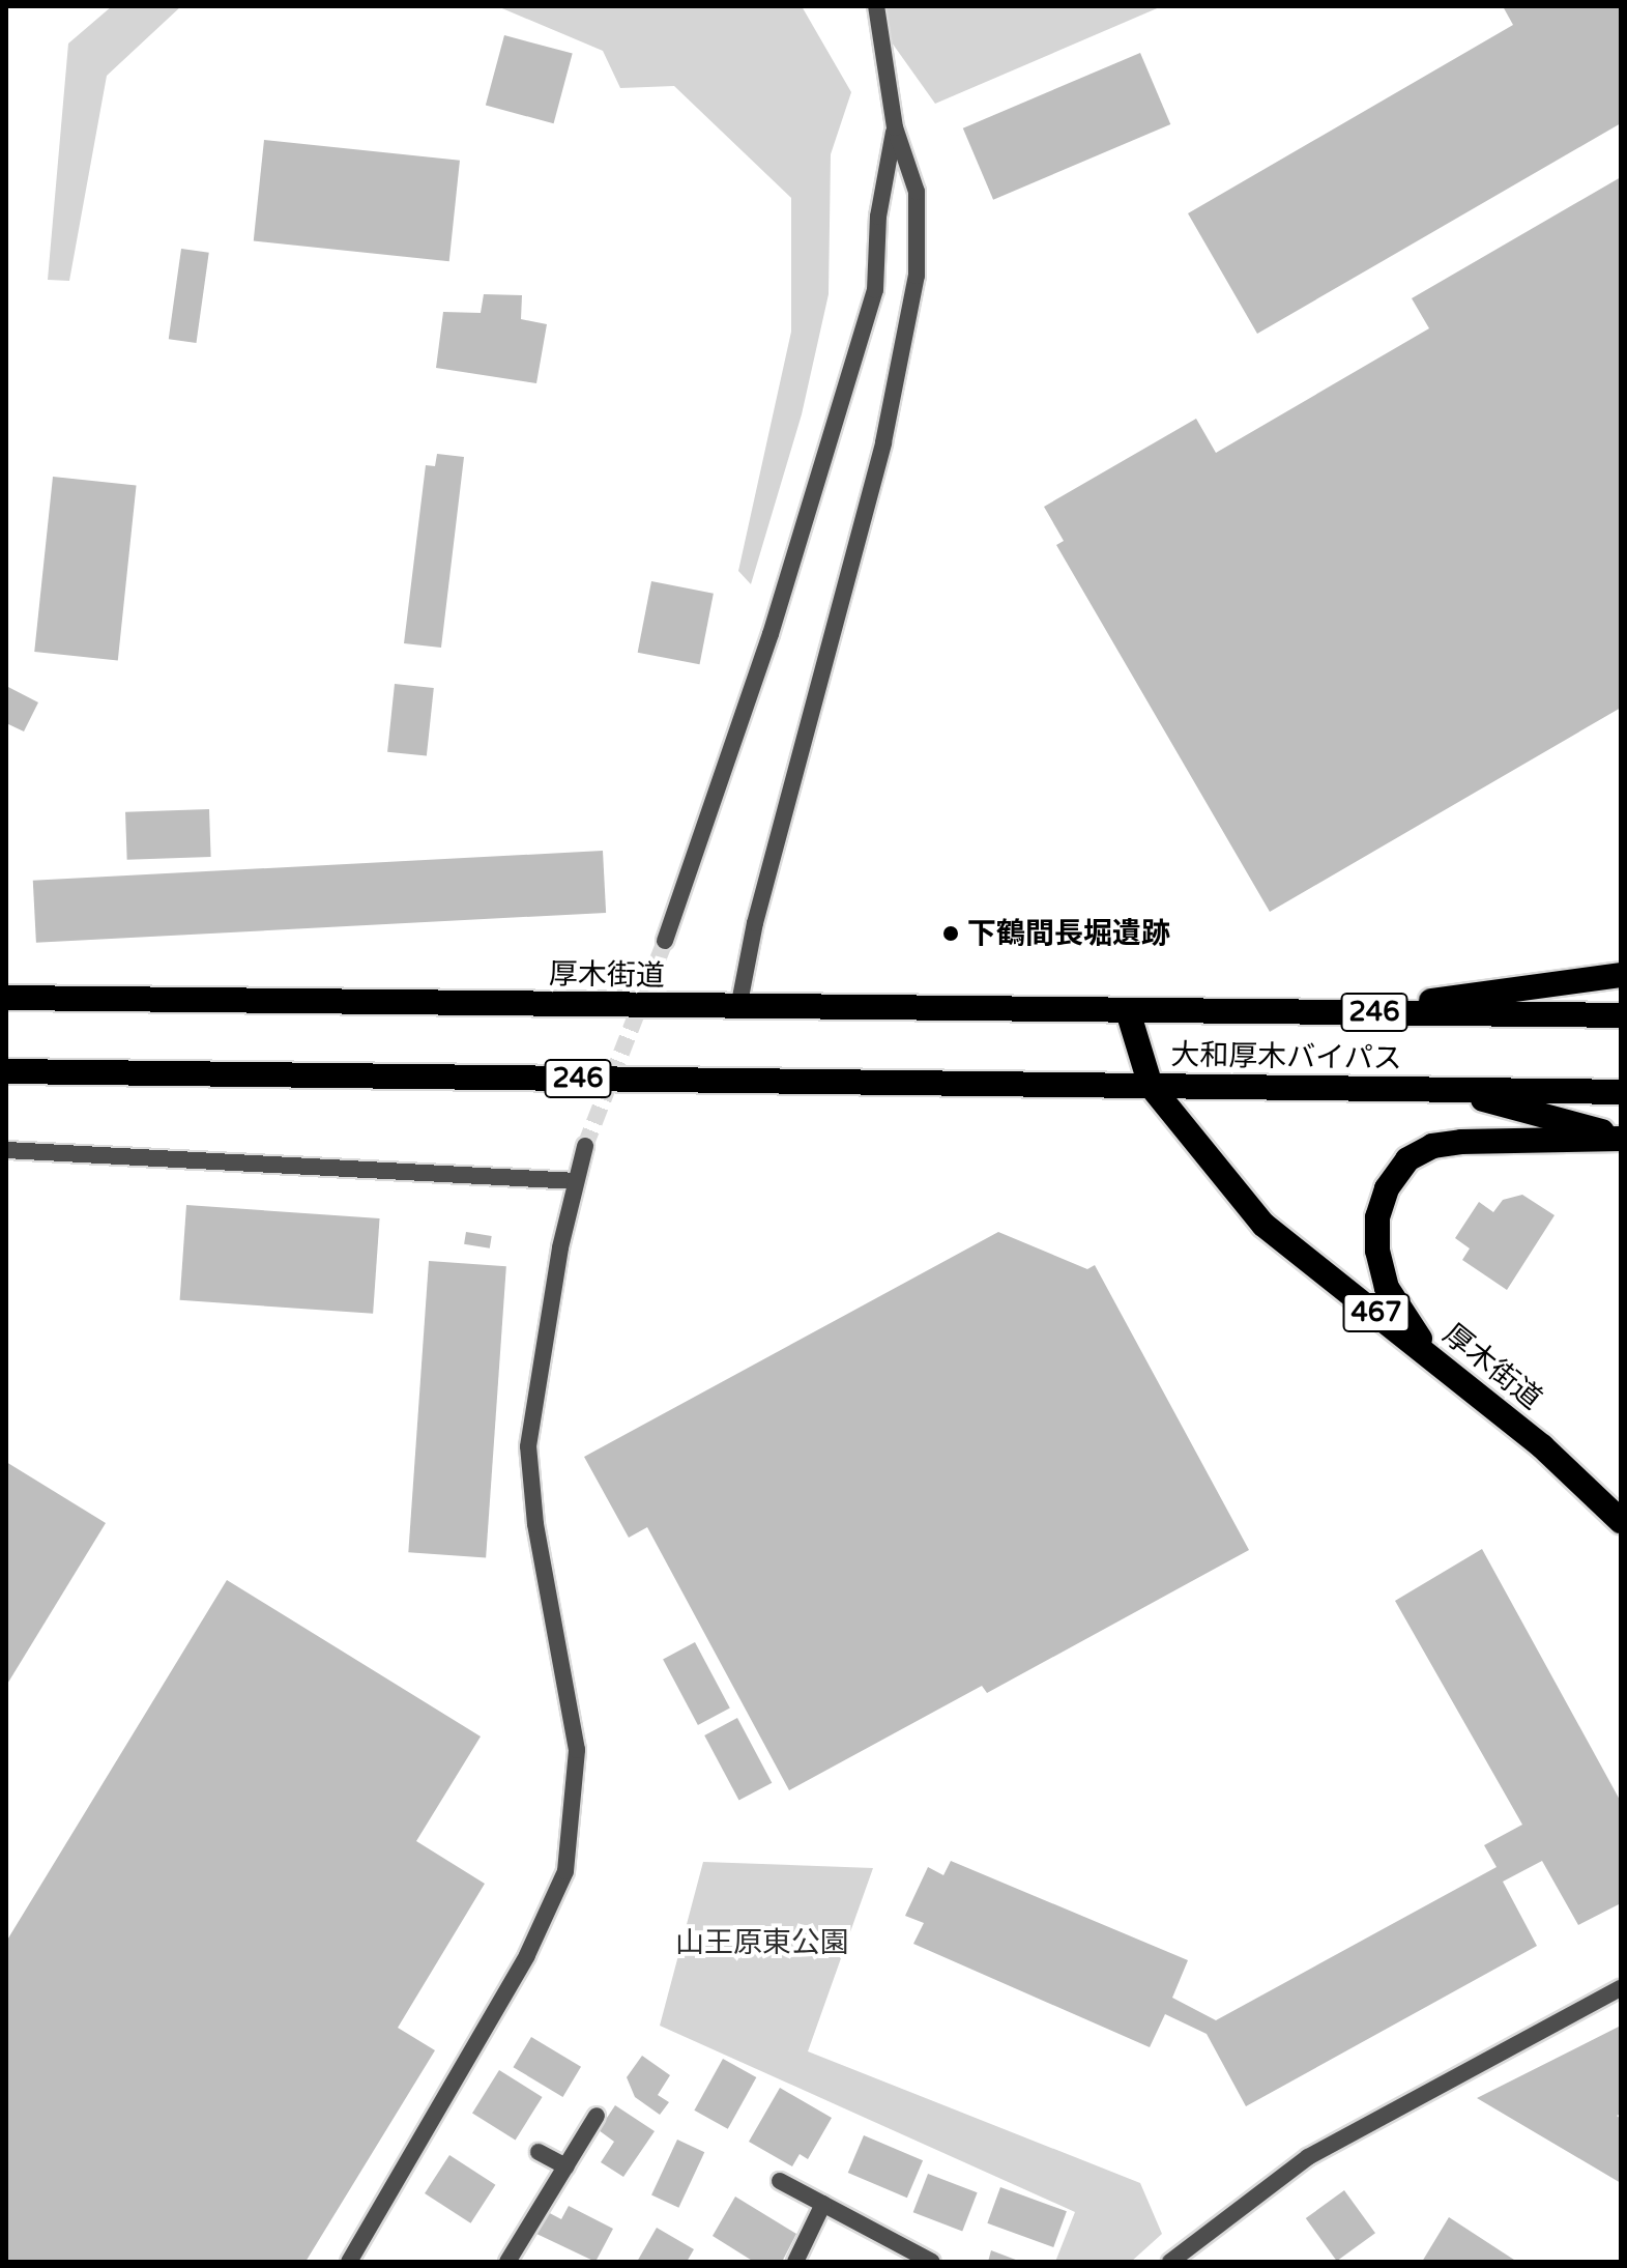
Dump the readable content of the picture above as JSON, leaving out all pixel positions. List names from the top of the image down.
{
  "streets": {
    "highway": [
      "厚木街道",
      "246",
      "大和厚木バイパス",
      "467"
    ]
  },
  "crossings": [
    ["厚木街道", "246"],
    ["厚木街道", "大和厚木バイパス"],
    ["246", "大和厚木バイパス"]
  ],
  "parks": ["山王原東公園"],
  "places": ["下鶴間長堀遺跡"]
}
